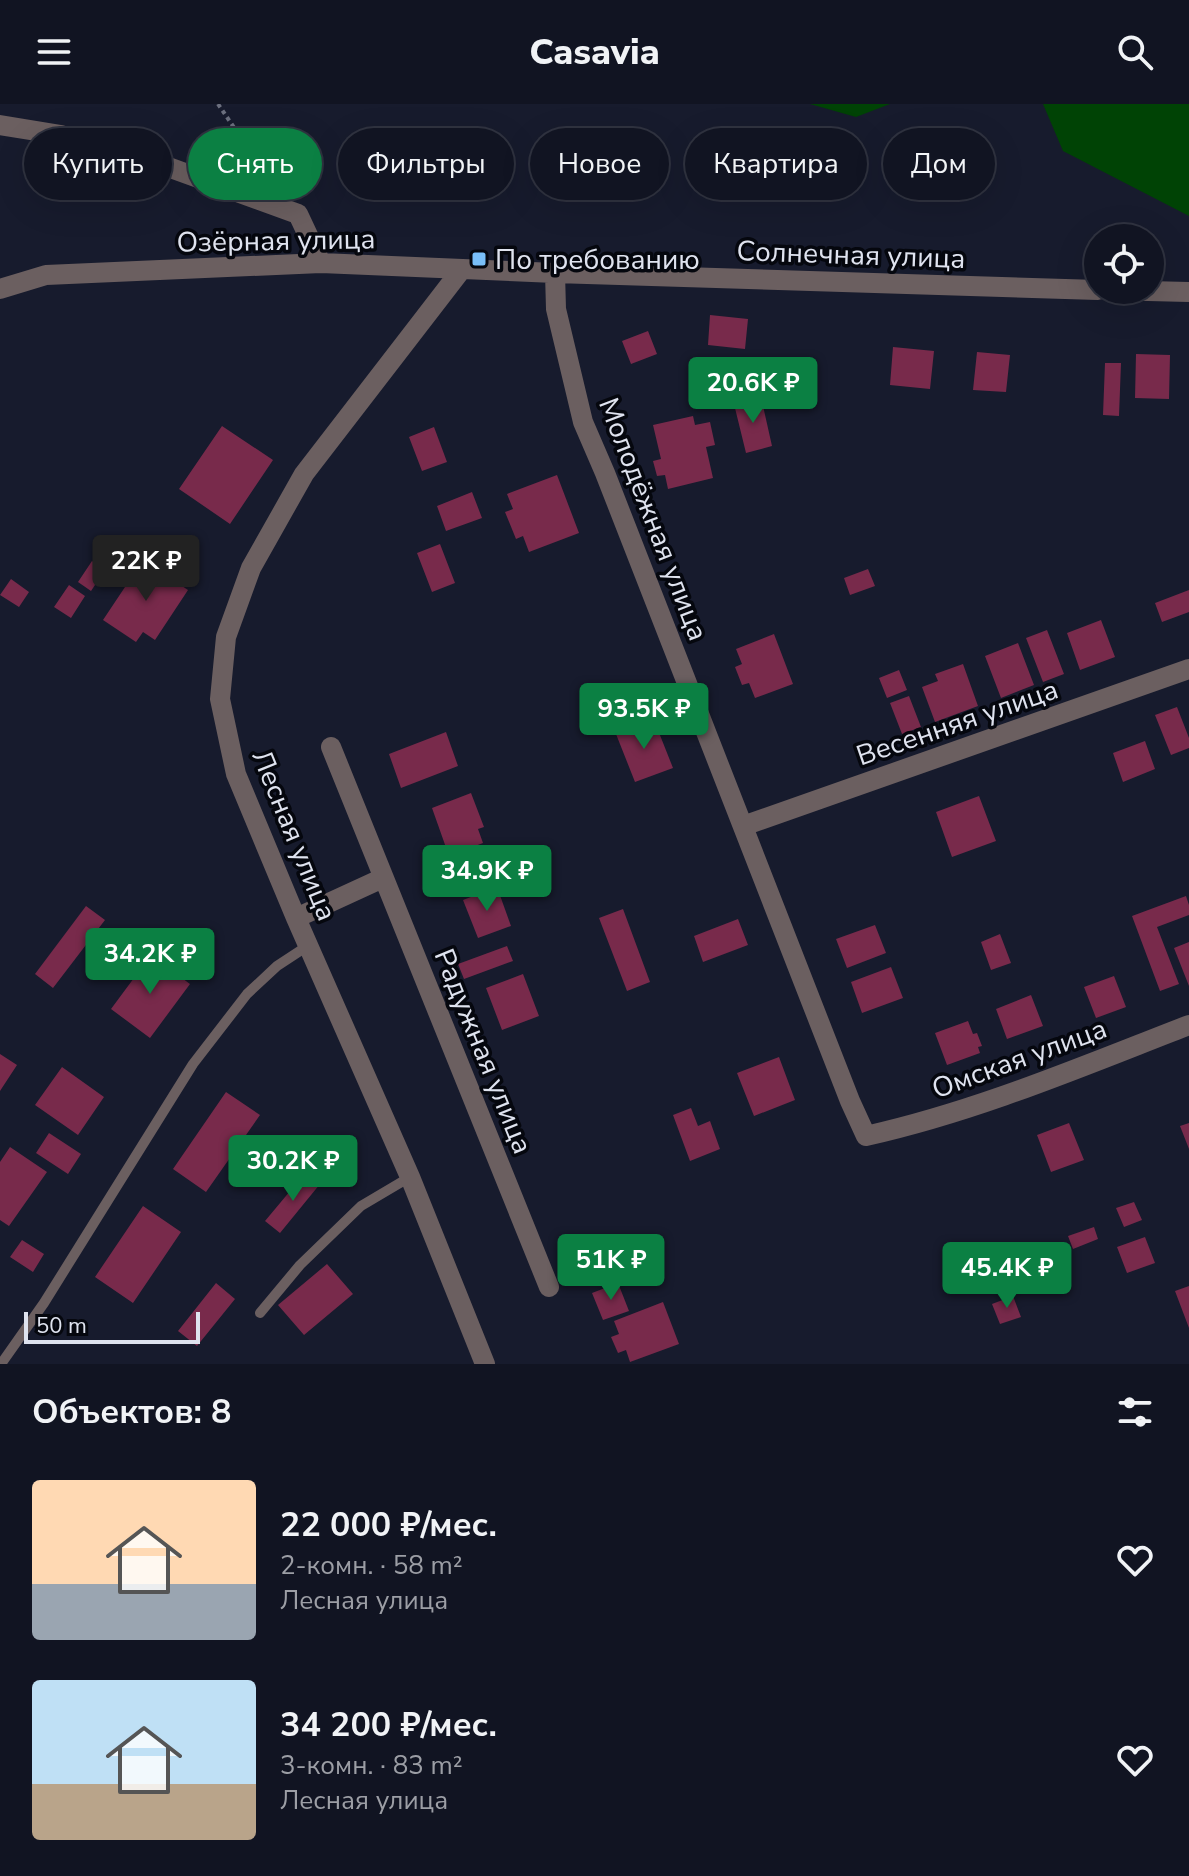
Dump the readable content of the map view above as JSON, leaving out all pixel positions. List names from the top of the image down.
{
  "streets": {
    "street": [
      "Озёрная улица",
      "Солнечная улица",
      "Молодёжная улица",
      "Весенняя улица",
      "Лесная улица",
      "Радужная улица",
      "Омская улица"
    ]
  },
  "crossings": [
    ["Озёрная улица", "Солнечная улица"],
    ["Озёрная улица", "Молодёжная улица"],
    ["Озёрная улица", "Лесная улица"],
    ["Солнечная улица", "Молодёжная улица"],
    ["Молодёжная улица", "Весенняя улица"],
    ["Молодёжная улица", "Омская улица"]
  ],
  "places": {
    "transit": ["По требованию"]
  },
  "scale_bar": "50 m",
  "page": {
    "header": "Casavia",
    "chip": [
      "Купить",
      "Снять",
      "Фильтры",
      "Новое",
      "Квартира",
      "Дом"
    ],
    "price": [
      "20.6K ₽",
      "22K ₽",
      "93.5K ₽",
      "34.9K ₽",
      "34.2K ₽",
      "30.2K ₽",
      "51K ₽",
      "45.4K ₽"
    ],
    "scale": "50 m",
    "heading": "Объектов: 8",
    "list": [
      {
        "name": "22 000 ₽/мес.",
        "note": "2-комн. · 58 m² · Лесная улица"
      },
      {
        "name": "34 200 ₽/мес.",
        "note": "3-комн. · 83 m² · Лесная улица"
      }
    ]
  }
}
